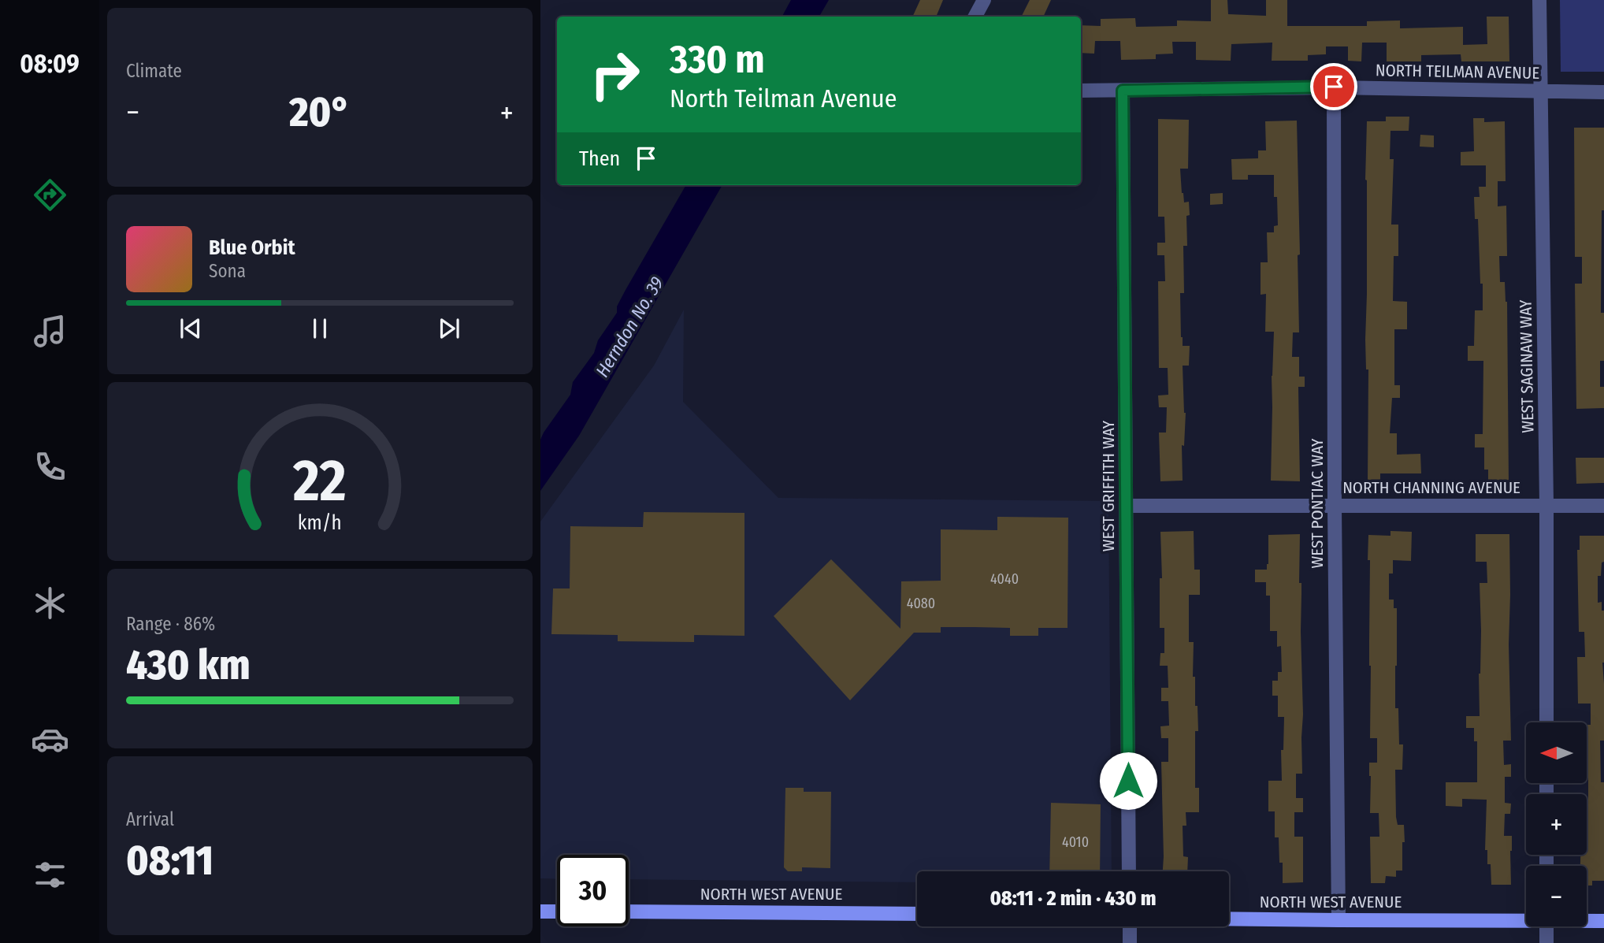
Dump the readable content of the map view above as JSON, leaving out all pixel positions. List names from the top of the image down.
{
  "streets": {
    "main road": ["NORTH WEST AVENUE"],
    "street": [
      "NORTH TEILMAN AVENUE",
      "WEST SAGINAW WAY",
      "WEST GRIFFITH WAY",
      "NORTH CHANNING AVENUE",
      "WEST PONTIAC WAY"
    ]
  },
  "crossings": [
    ["NORTH TEILMAN AVENUE", "WEST SAGINAW WAY"],
    ["NORTH TEILMAN AVENUE", "WEST GRIFFITH WAY"],
    ["NORTH TEILMAN AVENUE", "WEST PONTIAC WAY"],
    ["WEST SAGINAW WAY", "NORTH CHANNING AVENUE"],
    ["WEST GRIFFITH WAY", "NORTH CHANNING AVENUE"],
    ["NORTH CHANNING AVENUE", "WEST PONTIAC WAY"],
    ["WEST PONTIAC WAY", "NORTH WEST AVENUE"]
  ],
  "water": ["Herndon No. 39"],
  "house_numbers": ["4040", "4080", "4010"],
  "north": "left",
  "page": {
    "tabs": "08:09",
    "tile": [
      "Climate",
      ["Range · 86%", "430 km"],
      ["Arrival", "08:11"]
    ],
    "turn": ["330 m", "North Teilman Avenue"],
    "heat": ["−", "20°", "+"],
    "then": "Then",
    "song": ["Blue Orbit", "Sona"],
    "map_buttons": ["+", "−"],
    "limit": "30",
    "trip": "08:11 · 2 min · 430 m",
    "gauge": ["22", "km/h"]
  }
}
